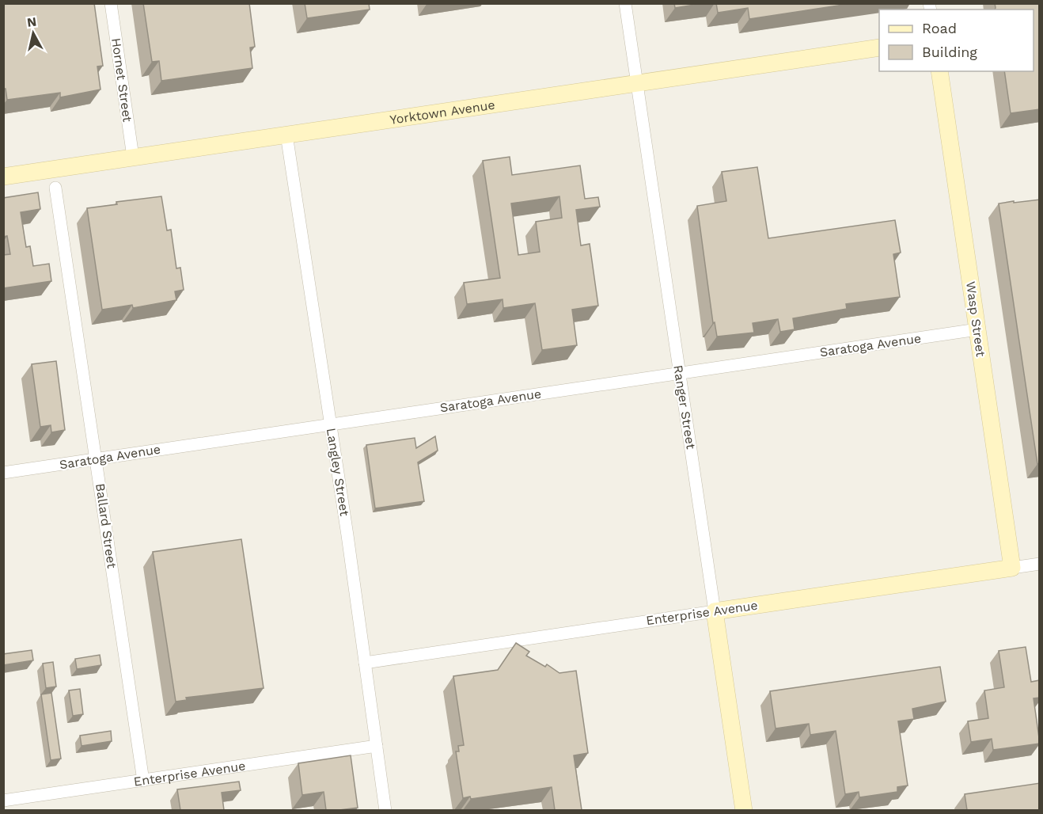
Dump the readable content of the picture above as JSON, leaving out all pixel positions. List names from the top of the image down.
{
  "streets": {
    "main road": [
      "Yorktown Avenue",
      "Wasp Street",
      "Ranger Street",
      "Enterprise Avenue"
    ],
    "street": [
      "Hornet Street",
      "Saratoga Avenue",
      "Langley Street",
      "Ballard Street"
    ]
  },
  "crossings": [
    ["Hornet Street", "Yorktown Avenue"],
    ["Yorktown Avenue", "Ranger Street"],
    ["Yorktown Avenue", "Langley Street"],
    ["Wasp Street", "Saratoga Avenue"],
    ["Wasp Street", "Enterprise Avenue"],
    ["Saratoga Avenue", "Ranger Street"],
    ["Saratoga Avenue", "Langley Street"],
    ["Saratoga Avenue", "Ballard Street"],
    ["Ranger Street", "Enterprise Avenue"],
    ["Langley Street", "Enterprise Avenue"],
    ["Ballard Street", "Enterprise Avenue"]
  ],
  "legend": ["Road", "Building"],
  "north": "top"
}
